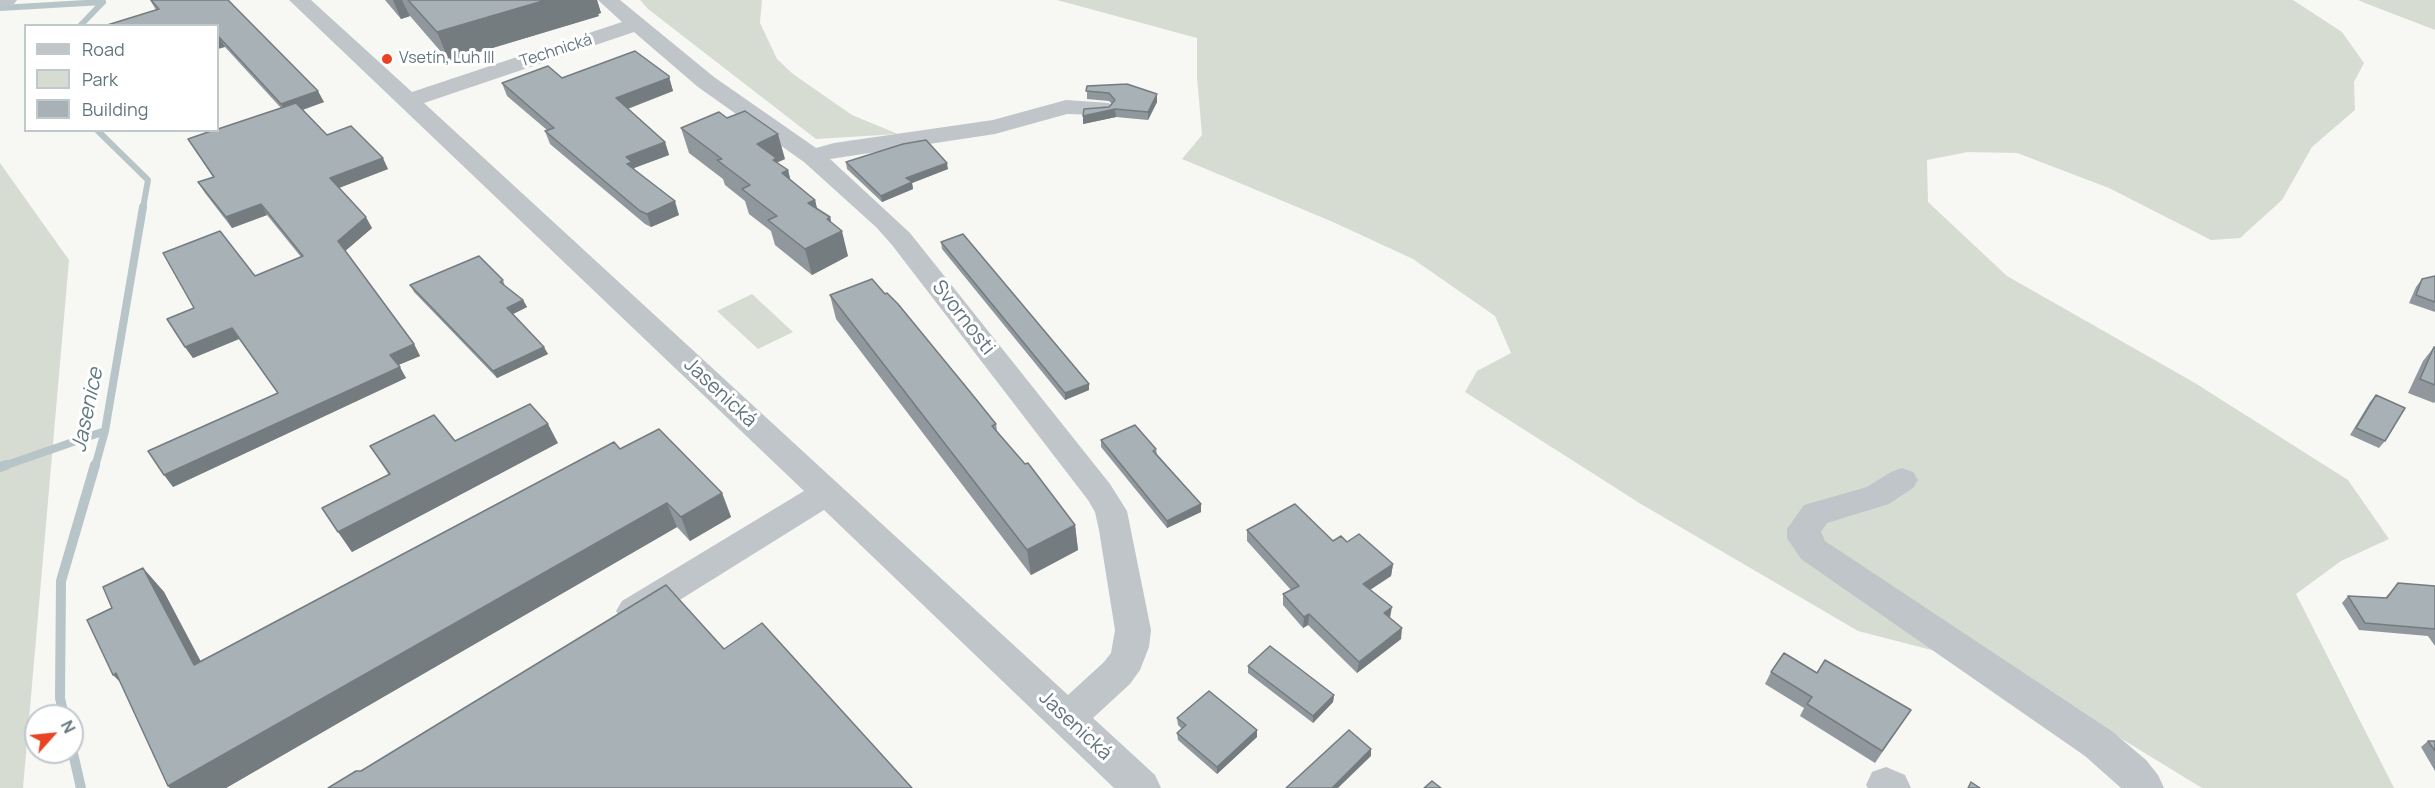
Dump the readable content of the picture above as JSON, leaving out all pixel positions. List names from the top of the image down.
{
  "streets": {
    "street": ["Technická", "Svornosti", "Jasenická"]
  },
  "crossings": [
    ["Technická", "Svornosti"],
    ["Technická", "Jasenická"],
    ["Svornosti", "Jasenická"]
  ],
  "water": ["Jasenice"],
  "places": ["Vsetín, Luh III"],
  "legend": ["Road", "Park", "Building"],
  "north": "top right"
}
